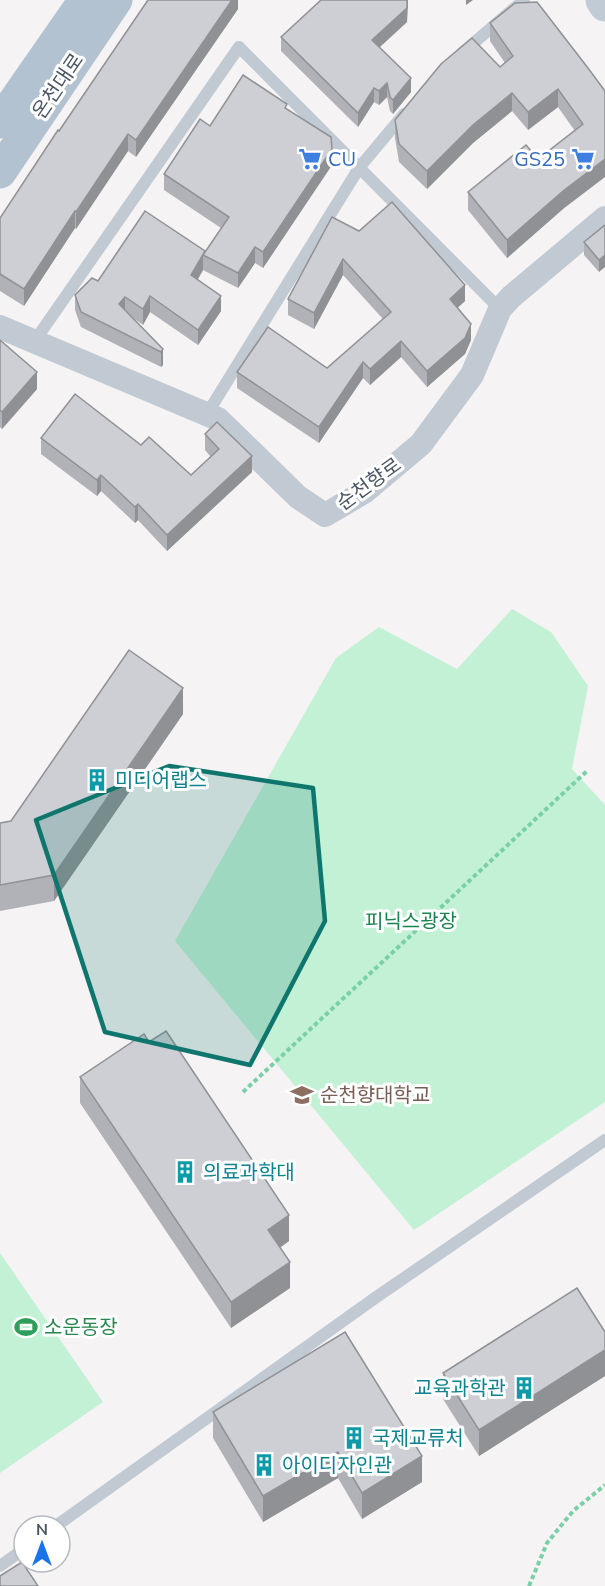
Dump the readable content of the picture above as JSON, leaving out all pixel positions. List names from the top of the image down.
{
  "streets": {
    "main road": ["온천대로"],
    "street": ["순천향로"]
  },
  "parks": ["피닉스광장"],
  "places": {
    "supermarket": ["CU", "GS25"],
    "building": [
      "미디어랩스",
      "의료과학대",
      "교육과학관",
      "국제교류처",
      "아이디자인관"
    ],
    "school or university": ["순천향대학교"],
    "sports": ["소운동장"]
  },
  "north": "top"
}
